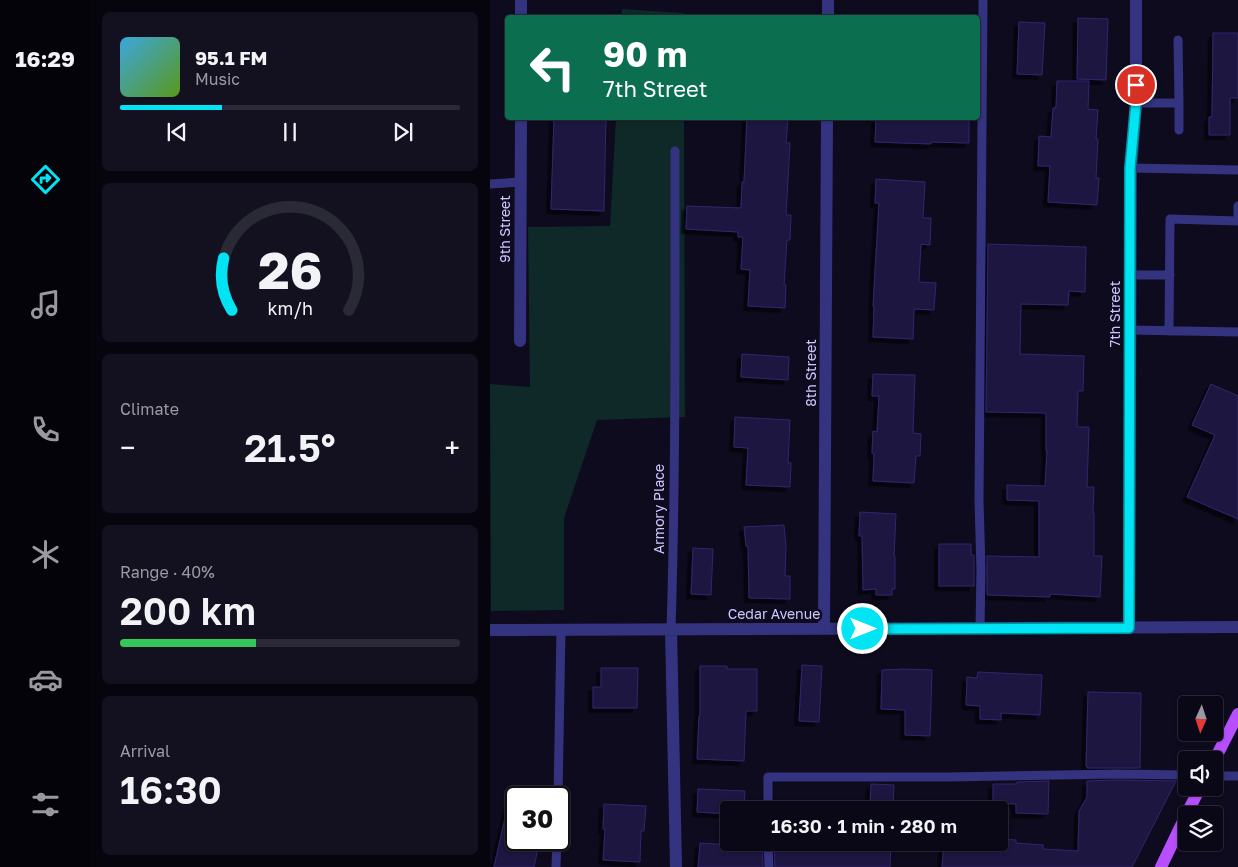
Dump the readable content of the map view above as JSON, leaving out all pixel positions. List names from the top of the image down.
{
  "streets": {
    "street": [
      "9th Street",
      "7th Street",
      "8th Street",
      "Armory Place",
      "Cedar Avenue"
    ]
  },
  "crossings": [
    ["7th Street", "Cedar Avenue"],
    ["8th Street", "Cedar Avenue"],
    ["Armory Place", "Cedar Avenue"]
  ],
  "north": "bottom",
  "page": {
    "tabs": "16:29",
    "turn": ["90 m", "7th Street"],
    "song": ["95.1 FM", "Music"],
    "tile": [
      "Climate",
      ["Range · 40%", "200 km"],
      ["Arrival", "16:30"]
    ],
    "heat": ["−", "21.5°", "+"],
    "limit": "30",
    "trip": "16:30 · 1 min · 280 m",
    "gauge": ["26", "km/h"]
  }
}
